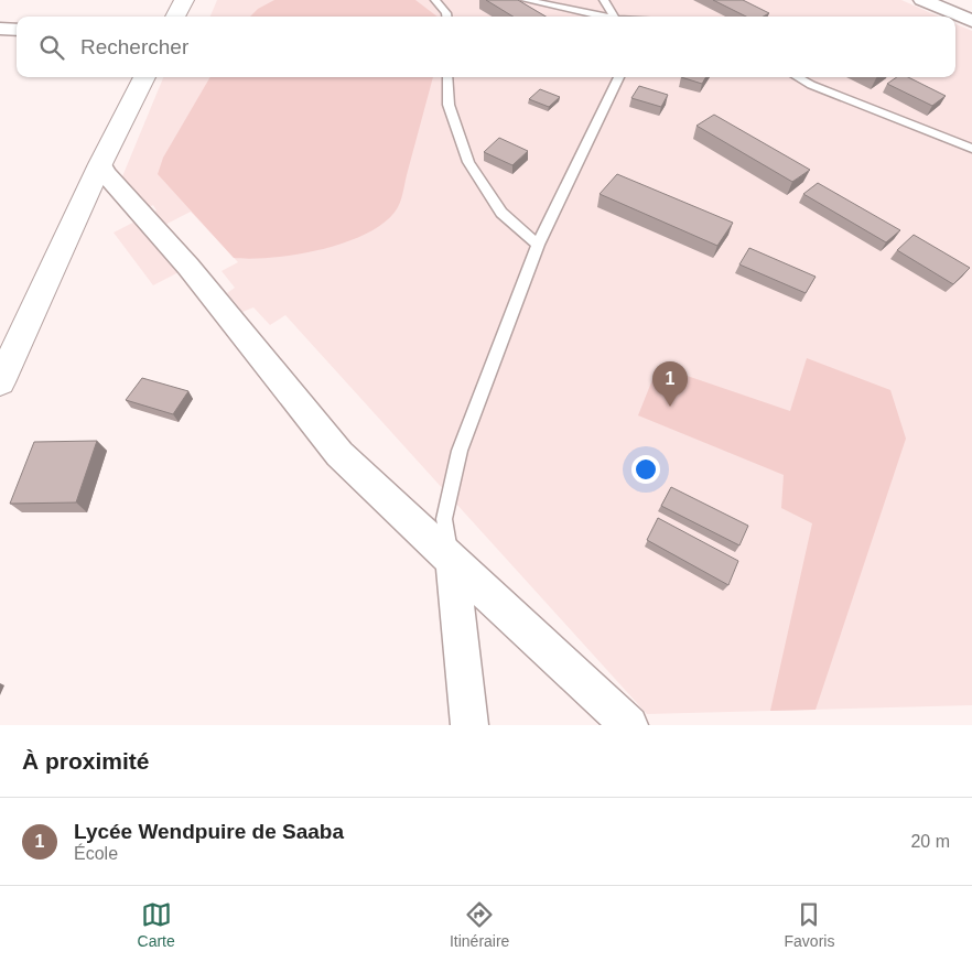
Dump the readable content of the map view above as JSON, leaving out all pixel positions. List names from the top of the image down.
{
  "page": {
    "search": "Rechercher",
    "pins": "1",
    "heading": "À proximité",
    "list": [
      {
        "mark": "1",
        "name": "Lycée Wendpuire de Saaba",
        "note": "École",
        "value": "20 m"
      }
    ],
    "nav": ["Carte", "Itinéraire", "Favoris"]
  }
}
